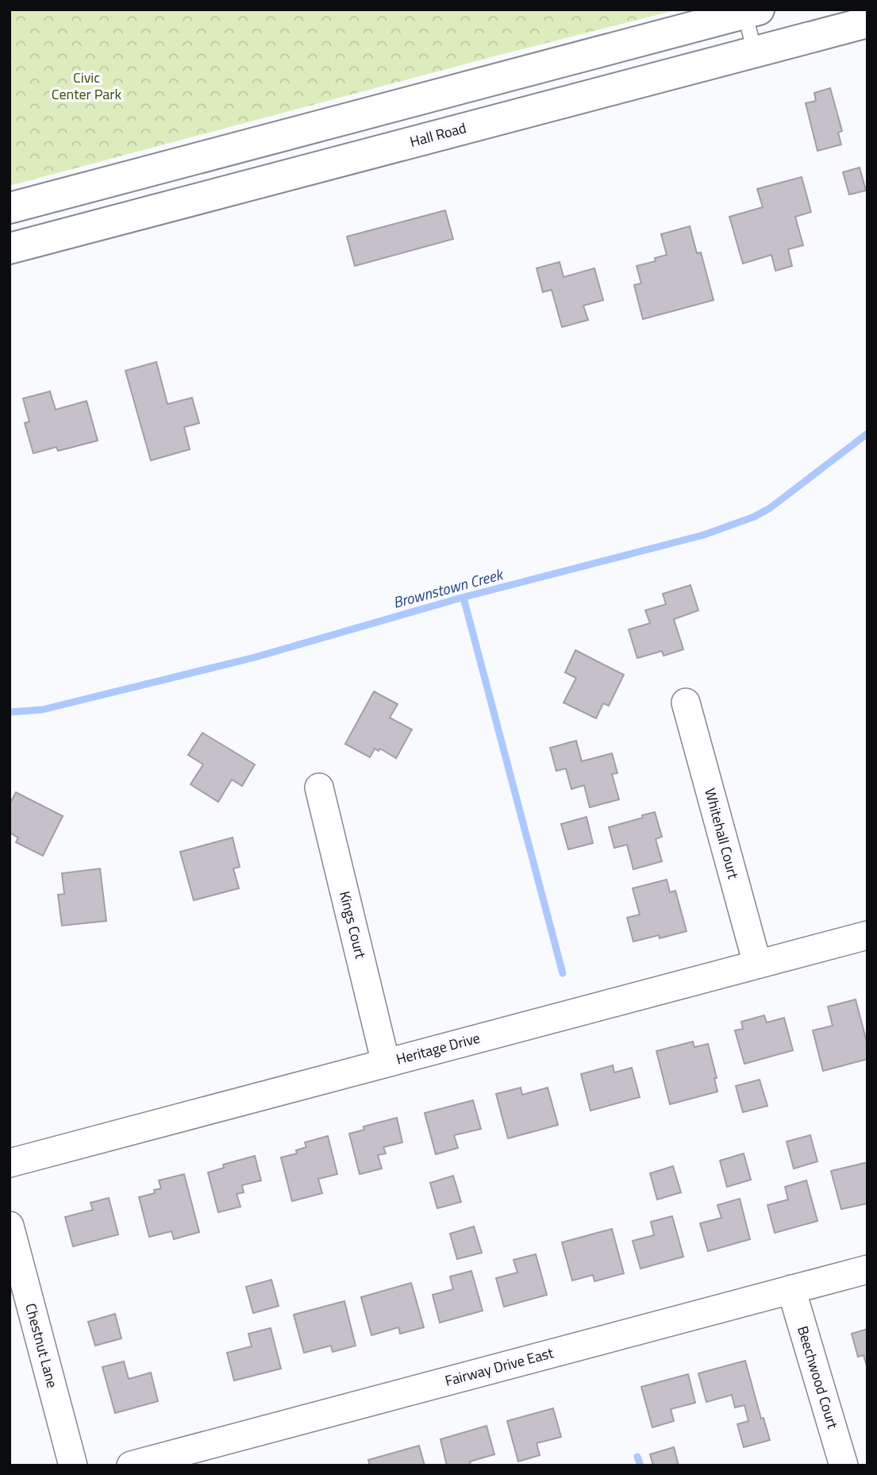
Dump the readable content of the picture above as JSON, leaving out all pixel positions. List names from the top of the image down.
{
  "streets": {
    "street": [
      "Hall Road",
      "Whitehall Court",
      "Kings Court",
      "Heritage Drive",
      "Chestnut Lane",
      "Fairway Drive East",
      "Beechwood Court"
    ]
  },
  "crossings": [
    ["Whitehall Court", "Heritage Drive"],
    ["Kings Court", "Heritage Drive"],
    ["Fairway Drive East", "Beechwood Court"]
  ],
  "water": ["Brownstown Creek"],
  "parks": ["Civic Center Park"]
}
